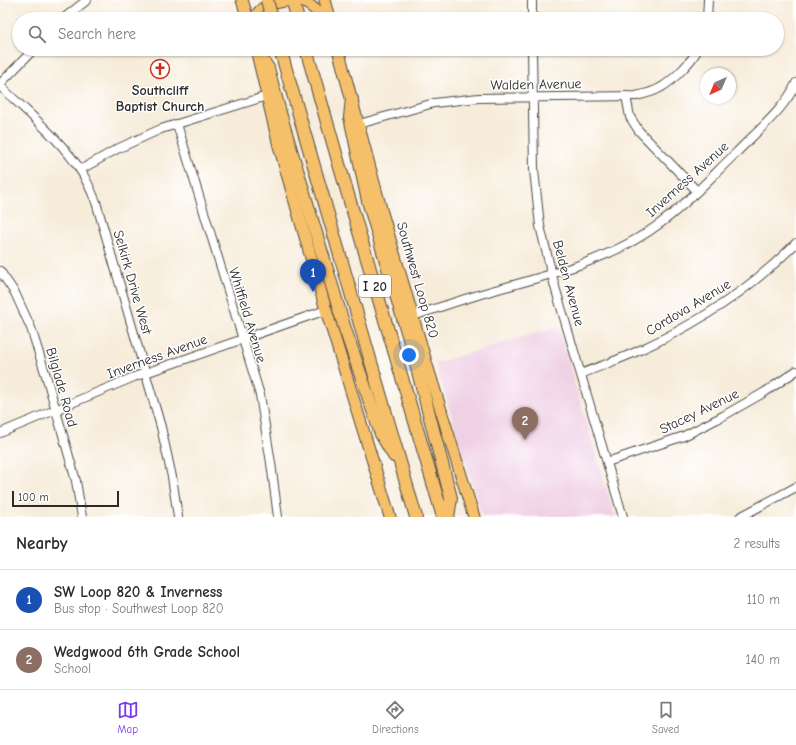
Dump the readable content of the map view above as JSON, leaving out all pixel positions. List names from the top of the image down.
{
  "streets": {
    "highway": ["I 20"],
    "main road": ["Southwest Loop 820"],
    "street": [
      "Walden Avenue",
      "Inverness Avenue",
      "Selkirk Drive West",
      "Belden Avenue",
      "Cordova Avenue",
      "Whitfield Avenue",
      "Bilglade Road",
      "Stacey Avenue"
    ]
  },
  "crossings": [
    ["Walden Avenue", "Southwest Loop 820"],
    ["Walden Avenue", "Belden Avenue"],
    ["Inverness Avenue", "Southwest Loop 820"],
    ["Inverness Avenue", "Selkirk Drive West"],
    ["Inverness Avenue", "Belden Avenue"],
    ["Inverness Avenue", "Whitfield Avenue"],
    ["Inverness Avenue", "Bilglade Road"],
    ["Belden Avenue", "Cordova Avenue"],
    ["Belden Avenue", "Stacey Avenue"]
  ],
  "places": {
    "church": ["Southcliff Baptist Church"]
  },
  "scale_bar": "100 m",
  "north": "bottom left",
  "page": {
    "search": "Search here",
    "pins": ["1", "2"],
    "scale": "100 m",
    "heading": ["Nearby", "2 results"],
    "list": [
      {
        "mark": "1",
        "name": "SW Loop 820 & Inverness",
        "note": "Bus stop · Southwest Loop 820",
        "value": "110 m"
      },
      {
        "mark": "2",
        "name": "Wedgwood 6th Grade School",
        "note": "School",
        "value": "140 m"
      }
    ],
    "nav": ["Map", "Directions", "Saved"]
  }
}
